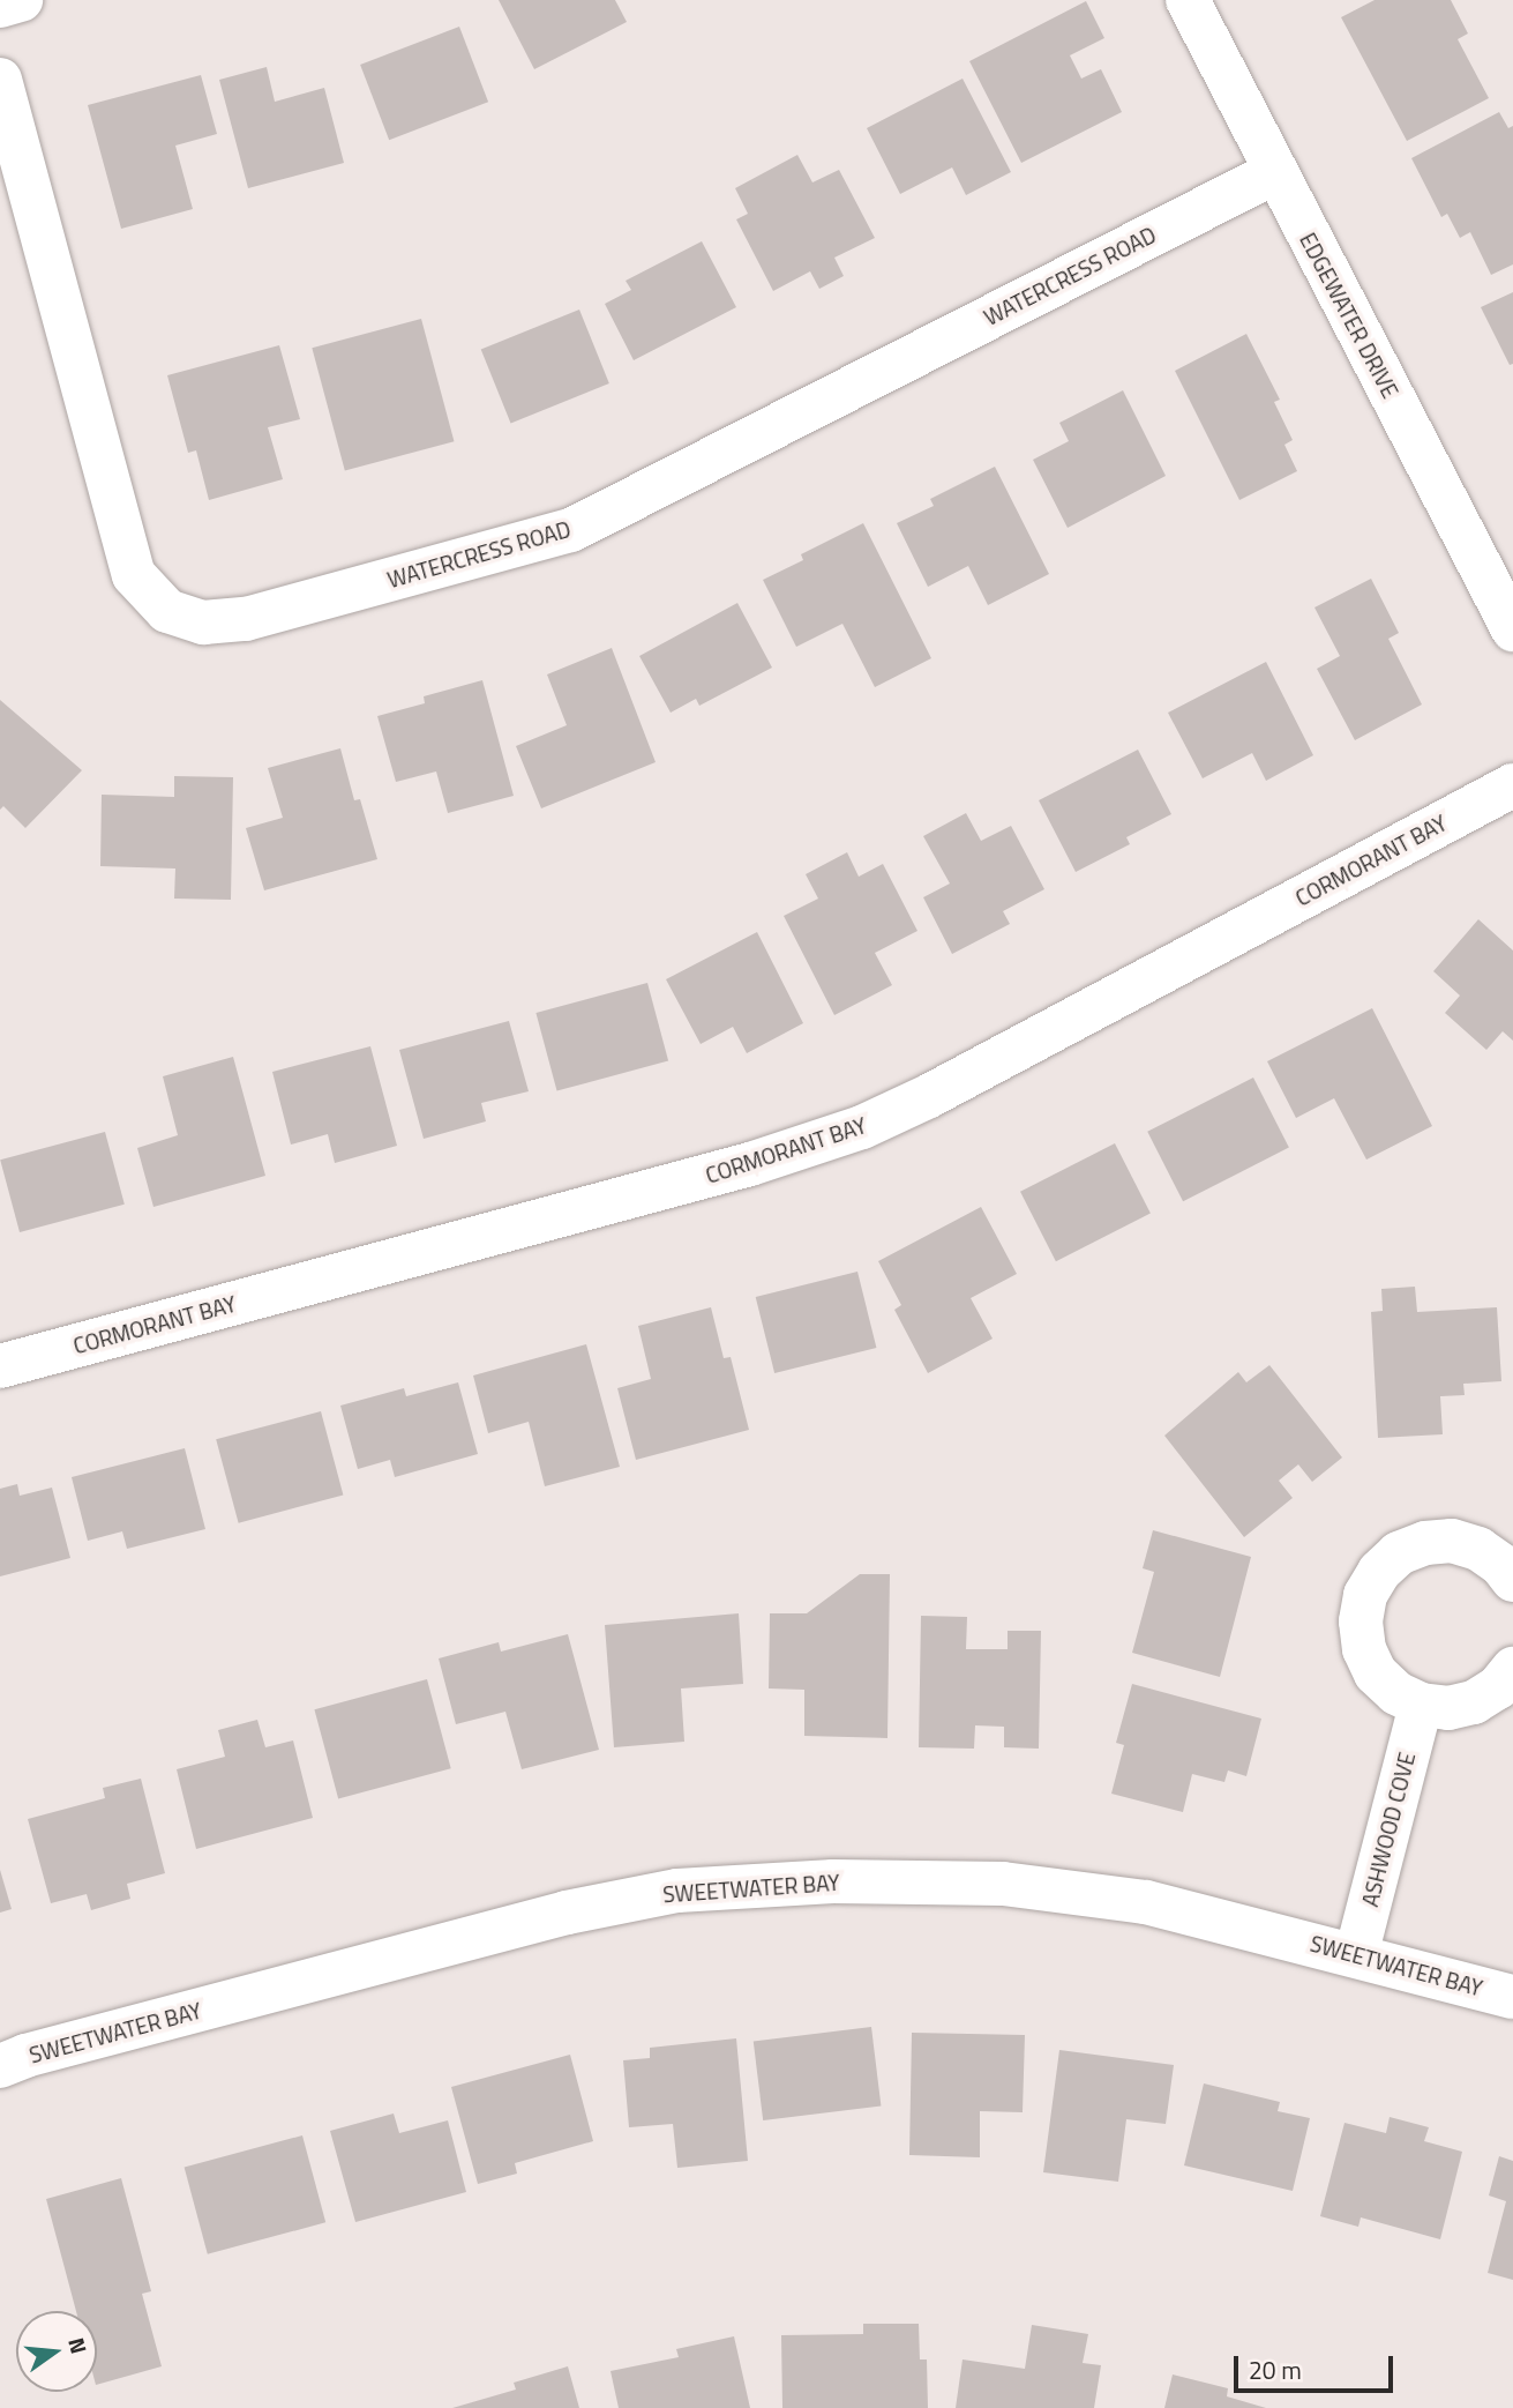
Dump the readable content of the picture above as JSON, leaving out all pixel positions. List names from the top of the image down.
{
  "streets": {
    "street": [
      "WATERCRESS ROAD",
      "EDGEWATER DRIVE",
      "CORMORANT BAY",
      "ASHWOOD COVE",
      "SWEETWATER BAY"
    ]
  },
  "crossings": [
    ["WATERCRESS ROAD", "EDGEWATER DRIVE"],
    ["ASHWOOD COVE", "SWEETWATER BAY"]
  ],
  "scale_bar": "20 m",
  "north": "right"
}
